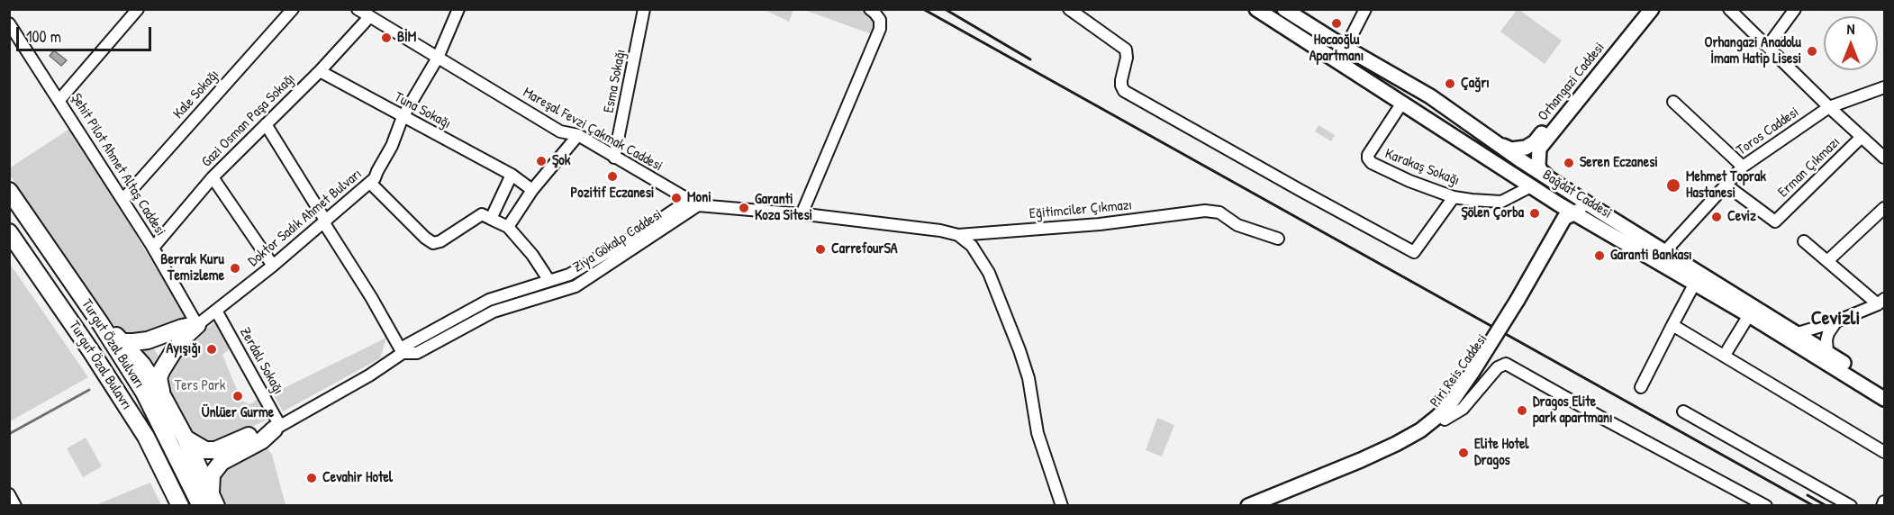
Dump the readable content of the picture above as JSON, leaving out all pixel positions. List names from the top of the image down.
{
  "streets": {
    "highway": ["Turgut Özal Bulvarı", "Turgut Özal Bulavrı"],
    "main road": ["Orhangazi Caddesi", "Bağdat Caddesi", "Piri Reis Caddesi"],
    "street": [
      "Esma Sokağı",
      "Kale Sokağı",
      "Tuna Sokağı",
      "Gazi Osman Paşa Sokağı",
      "Mareşal Fevzi Çakmak Caddesi",
      "Toros Caddesi",
      "Şehit Pilot Ahmet Altaş Caddesi",
      "Karakaş Sokağı",
      "Erman Çıkmazı",
      "Eğitimciler Çıkmazı",
      "Doktor Sadık Ahmet Bulvarı",
      "Ziya Gökalp Caddesi",
      "Zerdalı Sokağı"
    ]
  },
  "crossings": [
    ["Esma Sokağı", "Mareşal Fevzi Çakmak Caddesi"],
    ["Orhangazi Caddesi", "Bağdat Caddesi"],
    ["Kale Sokağı", "Şehit Pilot Ahmet Altaş Caddesi"],
    ["Tuna Sokağı", "Gazi Osman Paşa Sokağı"],
    ["Tuna Sokağı", "Doktor Sadık Ahmet Bulvarı"],
    ["Gazi Osman Paşa Sokağı", "Mareşal Fevzi Çakmak Caddesi"],
    ["Gazi Osman Paşa Sokağı", "Şehit Pilot Ahmet Altaş Caddesi"],
    ["Mareşal Fevzi Çakmak Caddesi", "Eğitimciler Çıkmazı"],
    ["Mareşal Fevzi Çakmak Caddesi", "Doktor Sadık Ahmet Bulvarı"],
    ["Mareşal Fevzi Çakmak Caddesi", "Ziya Gökalp Caddesi"],
    ["Toros Caddesi", "Erman Çıkmazı"],
    ["Toros Caddesi", "Bağdat Caddesi"],
    ["Şehit Pilot Ahmet Altaş Caddesi", "Doktor Sadık Ahmet Bulvarı"],
    ["Karakaş Sokağı", "Bağdat Caddesi"],
    ["Bağdat Caddesi", "Piri Reis Caddesi"],
    ["Doktor Sadık Ahmet Bulvarı", "Zerdalı Sokağı"],
    ["Ziya Gökalp Caddesi", "Zerdalı Sokağı"]
  ],
  "districts": ["Cevizli"],
  "parks": ["Ters Park"],
  "places": [
    "Hocaoğlu Apartmanı",
    "BİM",
    "Orhangazi Anadolu İmam Hatip Lisesi",
    "Çağrı",
    "Şok",
    "Seren Eczanesi",
    "Pozitif Eczanesi",
    "Mehmet Toprak Hastanesi",
    "Moni",
    "Garanti Koza Sitesi",
    "Şölen Çorba",
    "Ceviz",
    "CarrefourSA",
    "Garanti Bankası",
    "Berrak Kuru Temizleme",
    "Ayışığı",
    "Ünlüer Gurme",
    "Dragos Elite park apartmanı",
    "Elite Hotel Dragos",
    "Cevahir Hotel"
  ],
  "scale_bar": "100 m",
  "north": "top"
}
